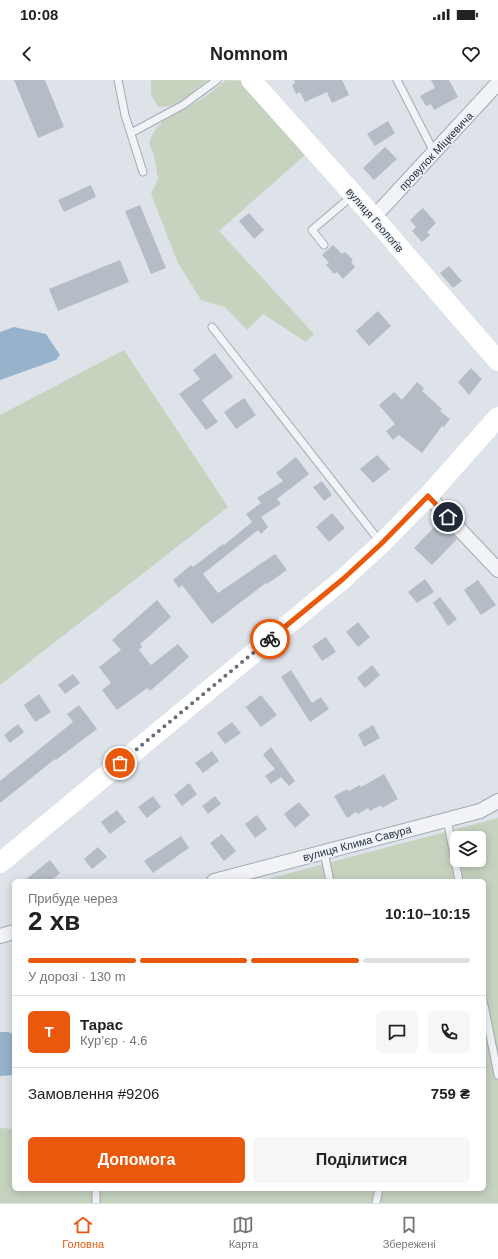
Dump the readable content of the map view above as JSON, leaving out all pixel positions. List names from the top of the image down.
{
  "streets": {
    "street": ["провулок Міцкевича", "вулиця Геологів", "вулиця Клима Савура"]
  },
  "crossings": [
    ["провулок Міцкевича", "вулиця Геологів"]
  ],
  "page": {
    "status": "10:08",
    "header": "Nomnom",
    "heading": ["2 хв", "Прибуде через", "10:10–10:15"],
    "panel": [
      "Тарас",
      "Кур’єр · 4.6",
      "Замовлення #9206",
      "759 ₴"
    ],
    "bar": "У дорозі · 130 m",
    "round": "Т",
    "buttons": ["Допомога", "Поділитися"],
    "tabs": ["Головна", "Карта", "Збережені"]
  }
}
